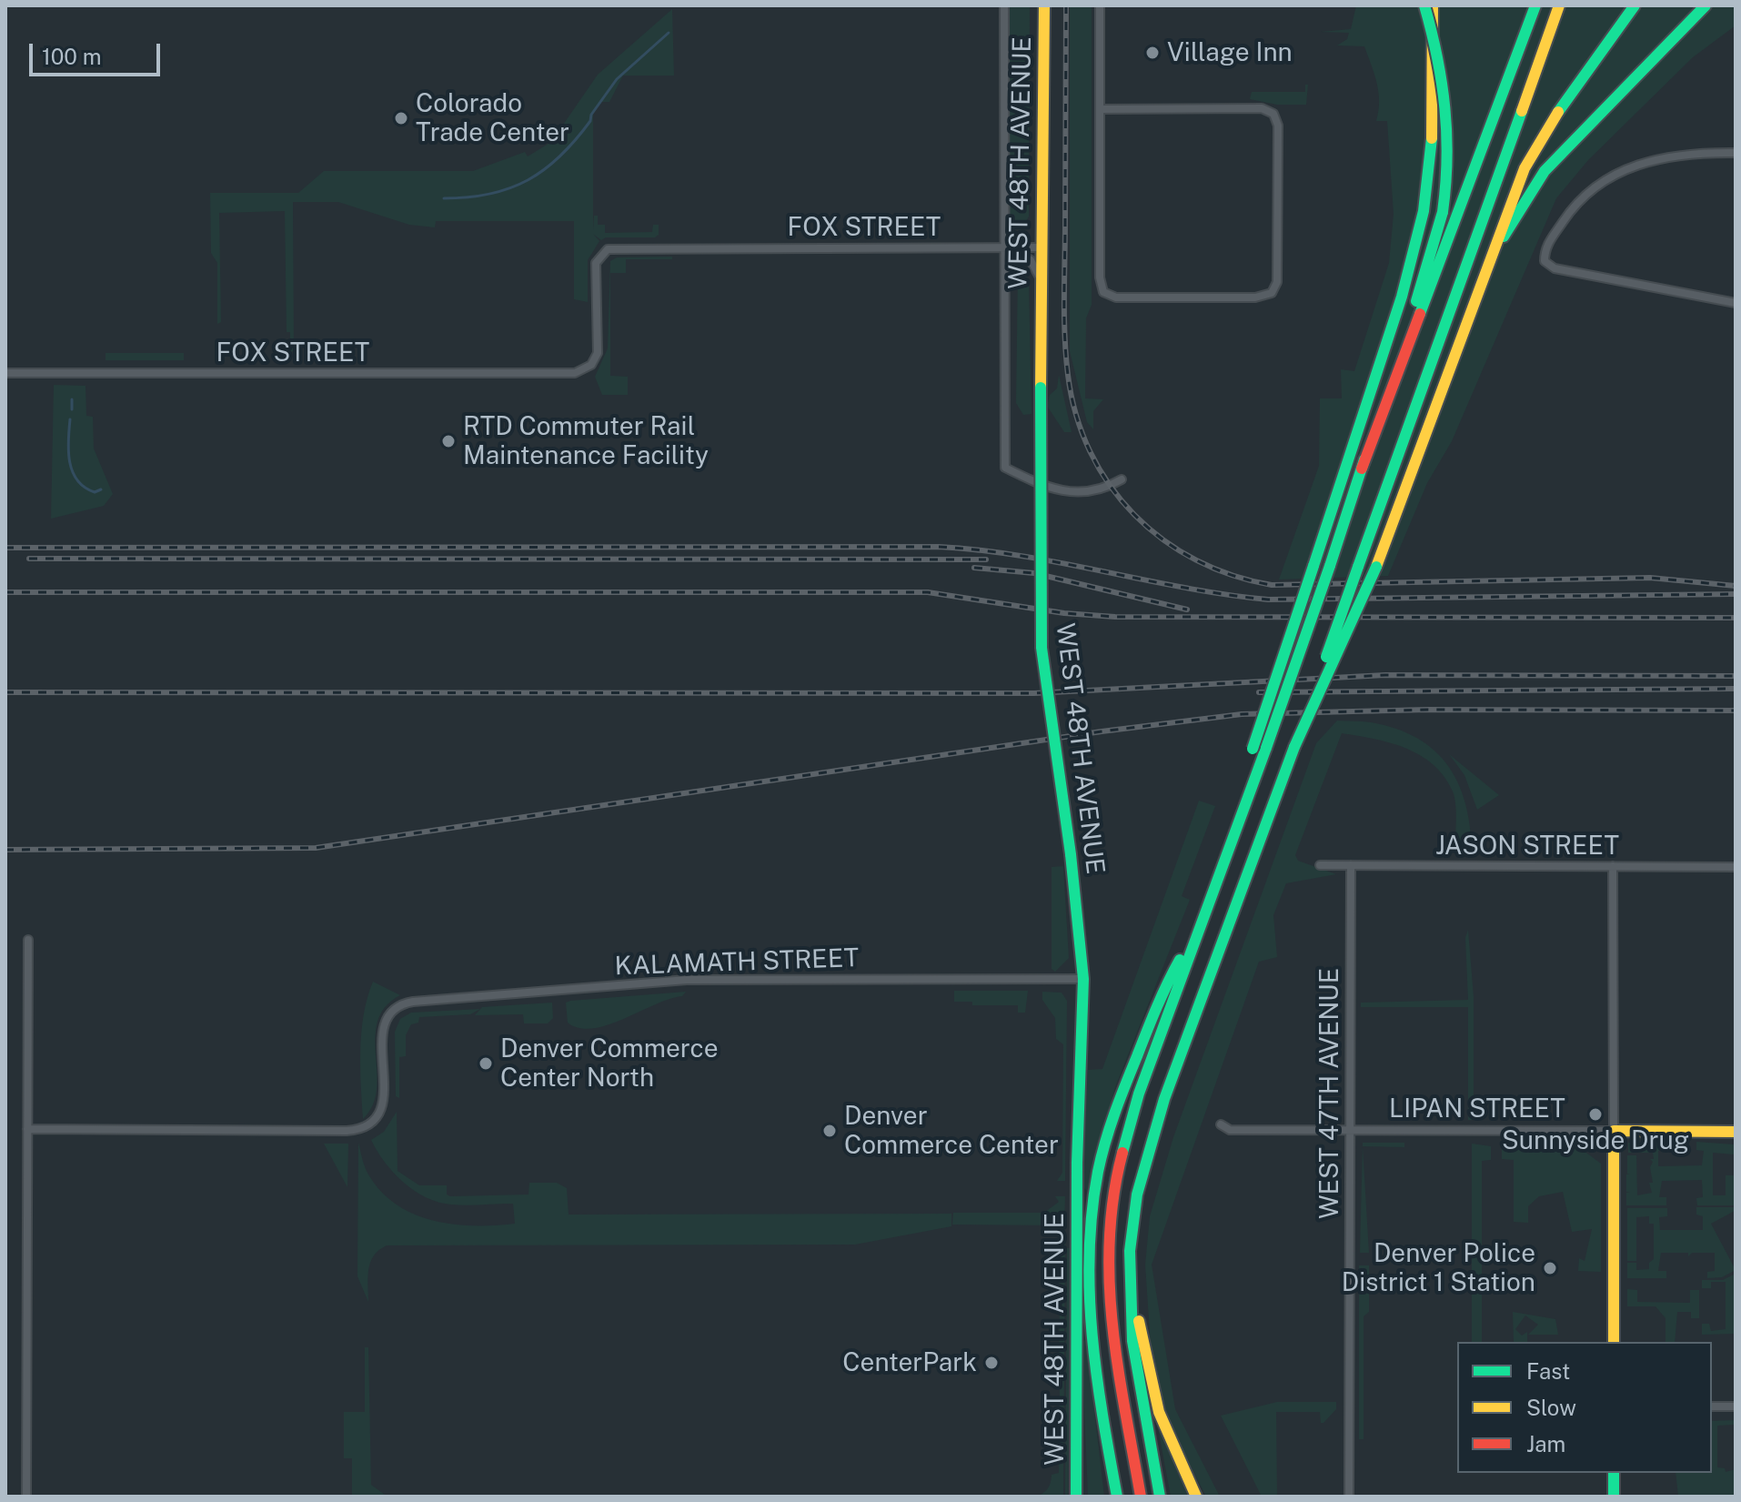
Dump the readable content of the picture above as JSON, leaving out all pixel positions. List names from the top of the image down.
{
  "streets": {
    "main road": ["WEST 48TH AVENUE", "LIPAN STREET"],
    "street": [
      "FOX STREET",
      "JASON STREET",
      "KALAMATH STREET",
      "WEST 47TH AVENUE"
    ]
  },
  "crossings": [
    ["WEST 48TH AVENUE", "FOX STREET"],
    ["WEST 48TH AVENUE", "KALAMATH STREET"],
    ["JASON STREET", "WEST 47TH AVENUE"],
    ["WEST 47TH AVENUE", "LIPAN STREET"]
  ],
  "places": [
    "Village Inn",
    "Colorado Trade Center",
    "RTD Commuter Rail Maintenance Facility",
    "Denver Commerce Center North",
    "Sunnyside Drug",
    "Denver Commerce Center",
    "Denver Police District 1 Station",
    "CenterPark"
  ],
  "legend": ["Fast", "Slow", "Jam"],
  "scale_bar": "100 m"
}
